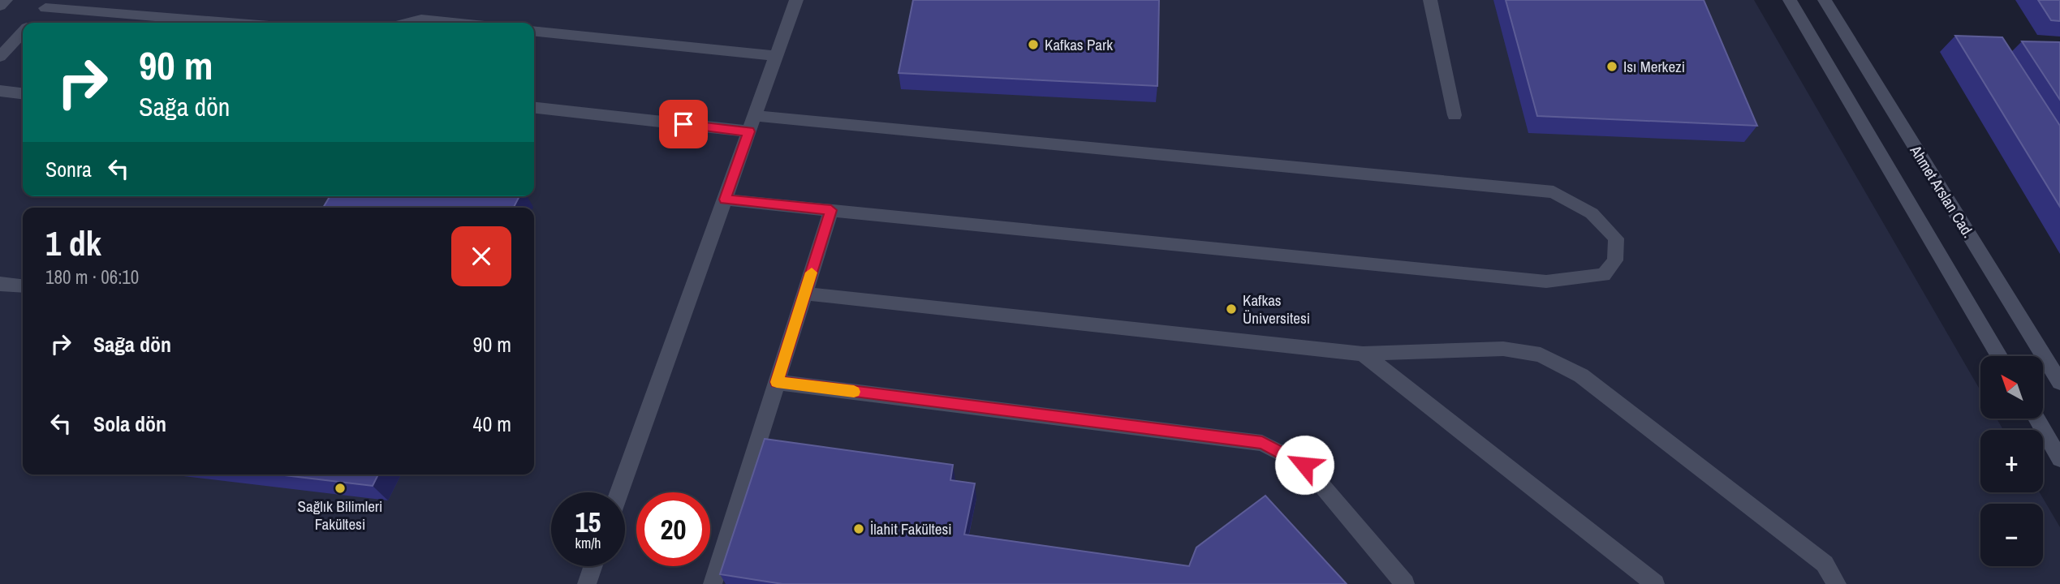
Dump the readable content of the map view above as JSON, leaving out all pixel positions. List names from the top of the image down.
{
  "streets": {
    "street": ["Ahmet Arslan Cad."]
  },
  "places": [
    "Kafkas Park",
    "Isı Merkezi",
    "Kafkas Üniversitesi",
    "Sağlık Bilimleri Fakültesi",
    "İlahit Fakültesi"
  ],
  "north": "top left",
  "page": {
    "turn": ["90 m", "Sağa dön"],
    "then": "Sonra",
    "heading": ["1 dk", "180 m · 06:10"],
    "list": [
      {
        "name": "Sağa dön",
        "value": "90 m"
      },
      {
        "name": "Sola dön",
        "value": "40 m"
      }
    ],
    "map_buttons": ["+", "−"],
    "speed": "15 km/h",
    "limit": "20"
  }
}
